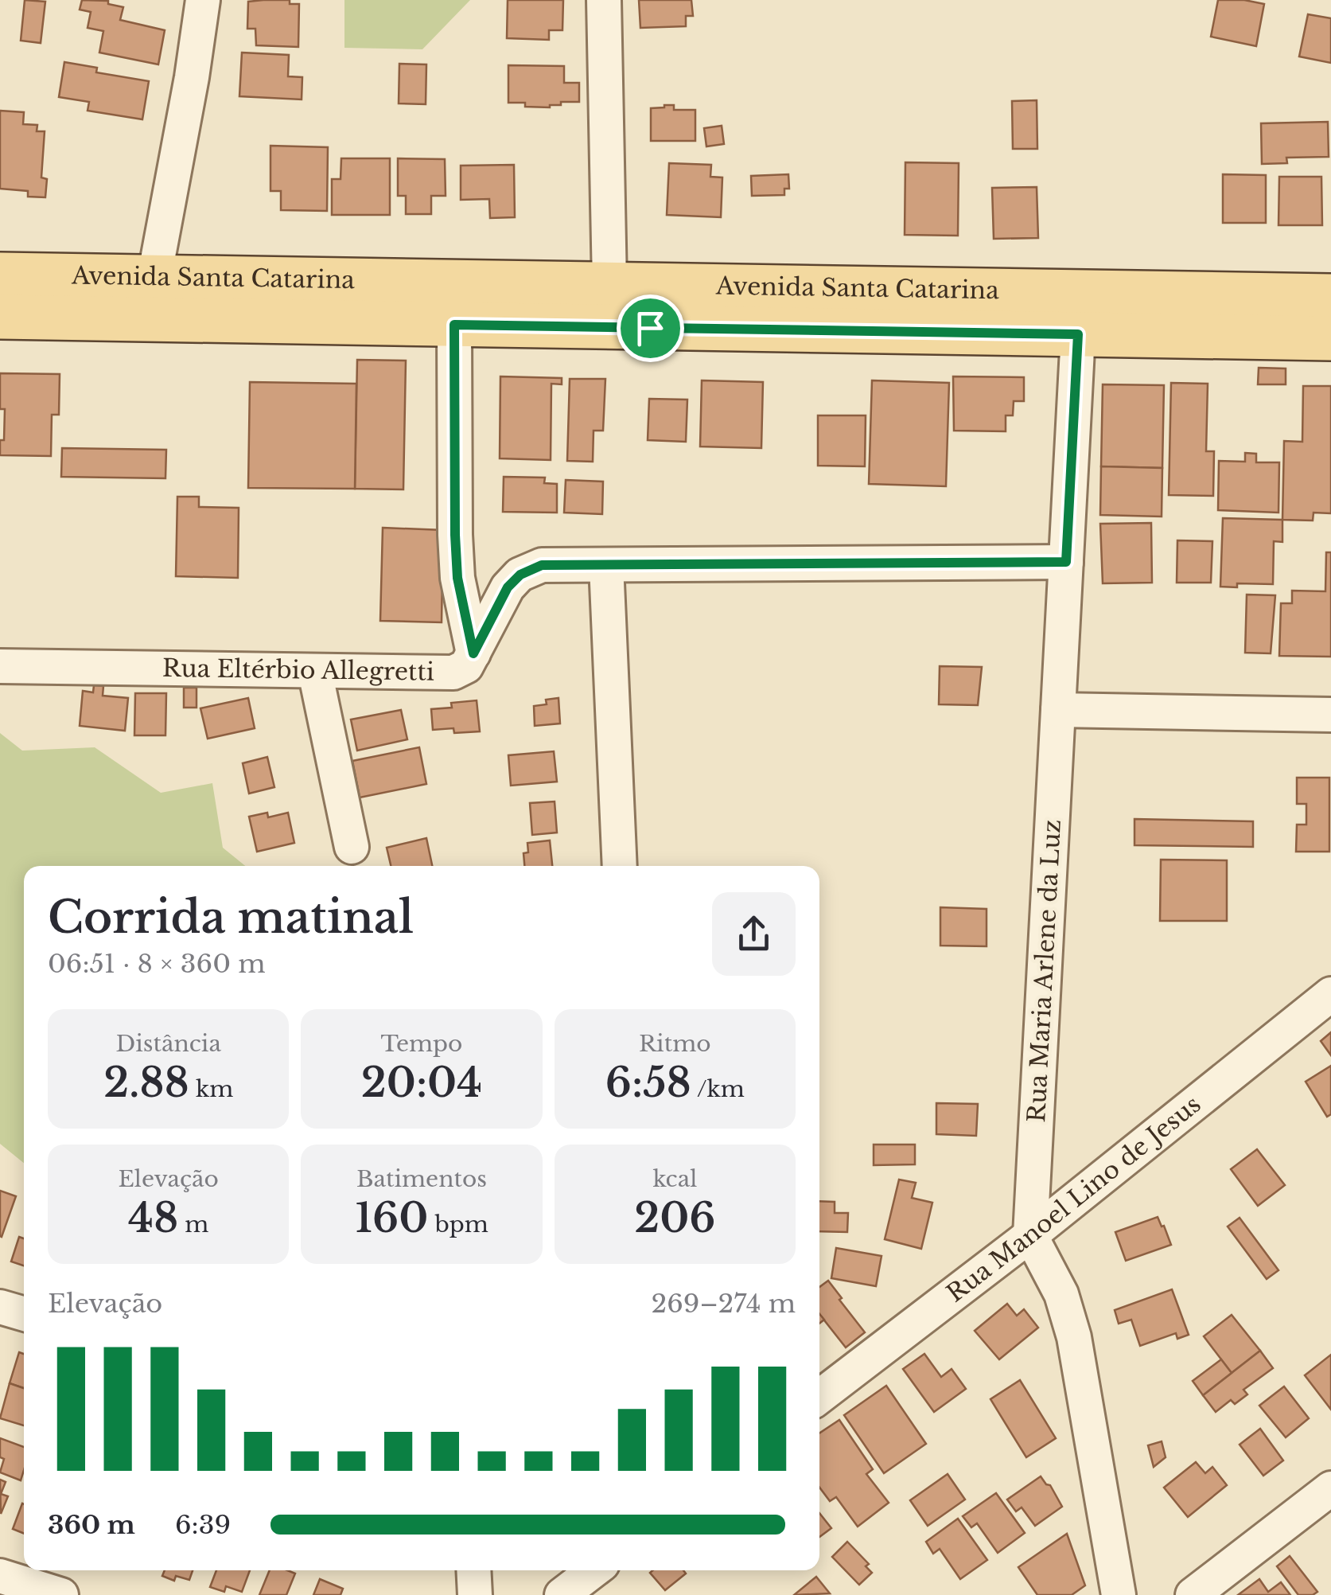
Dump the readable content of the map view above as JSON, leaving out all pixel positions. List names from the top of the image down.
{
  "streets": {
    "main road": ["Avenida Santa Catarina"],
    "street": ["Rua Eltérbio Allegretti", "Rua Maria Arlene da Luz", "Rua Manoel Lino de Jesus"]
  },
  "crossings": [
    ["Avenida Santa Catarina", "Rua Maria Arlene da Luz"],
    ["Rua Maria Arlene da Luz", "Rua Manoel Lino de Jesus"]
  ],
  "page": {
    "heading": ["Corrida matinal", "06:51 · 8 × 360 m"],
    "stats": [
      ["Distância", "2.88 km"],
      ["Tempo", "20:04"],
      ["Ritmo", "6:58 /km"],
      ["Elevação", "48 m"],
      ["Batimentos", "160 bpm"],
      ["kcal", "206"]
    ],
    "chart": ["Elevação", "269–274 m"],
    "list": [
      {
        "name": "360 m",
        "note": "6:39"
      }
    ]
  }
}
